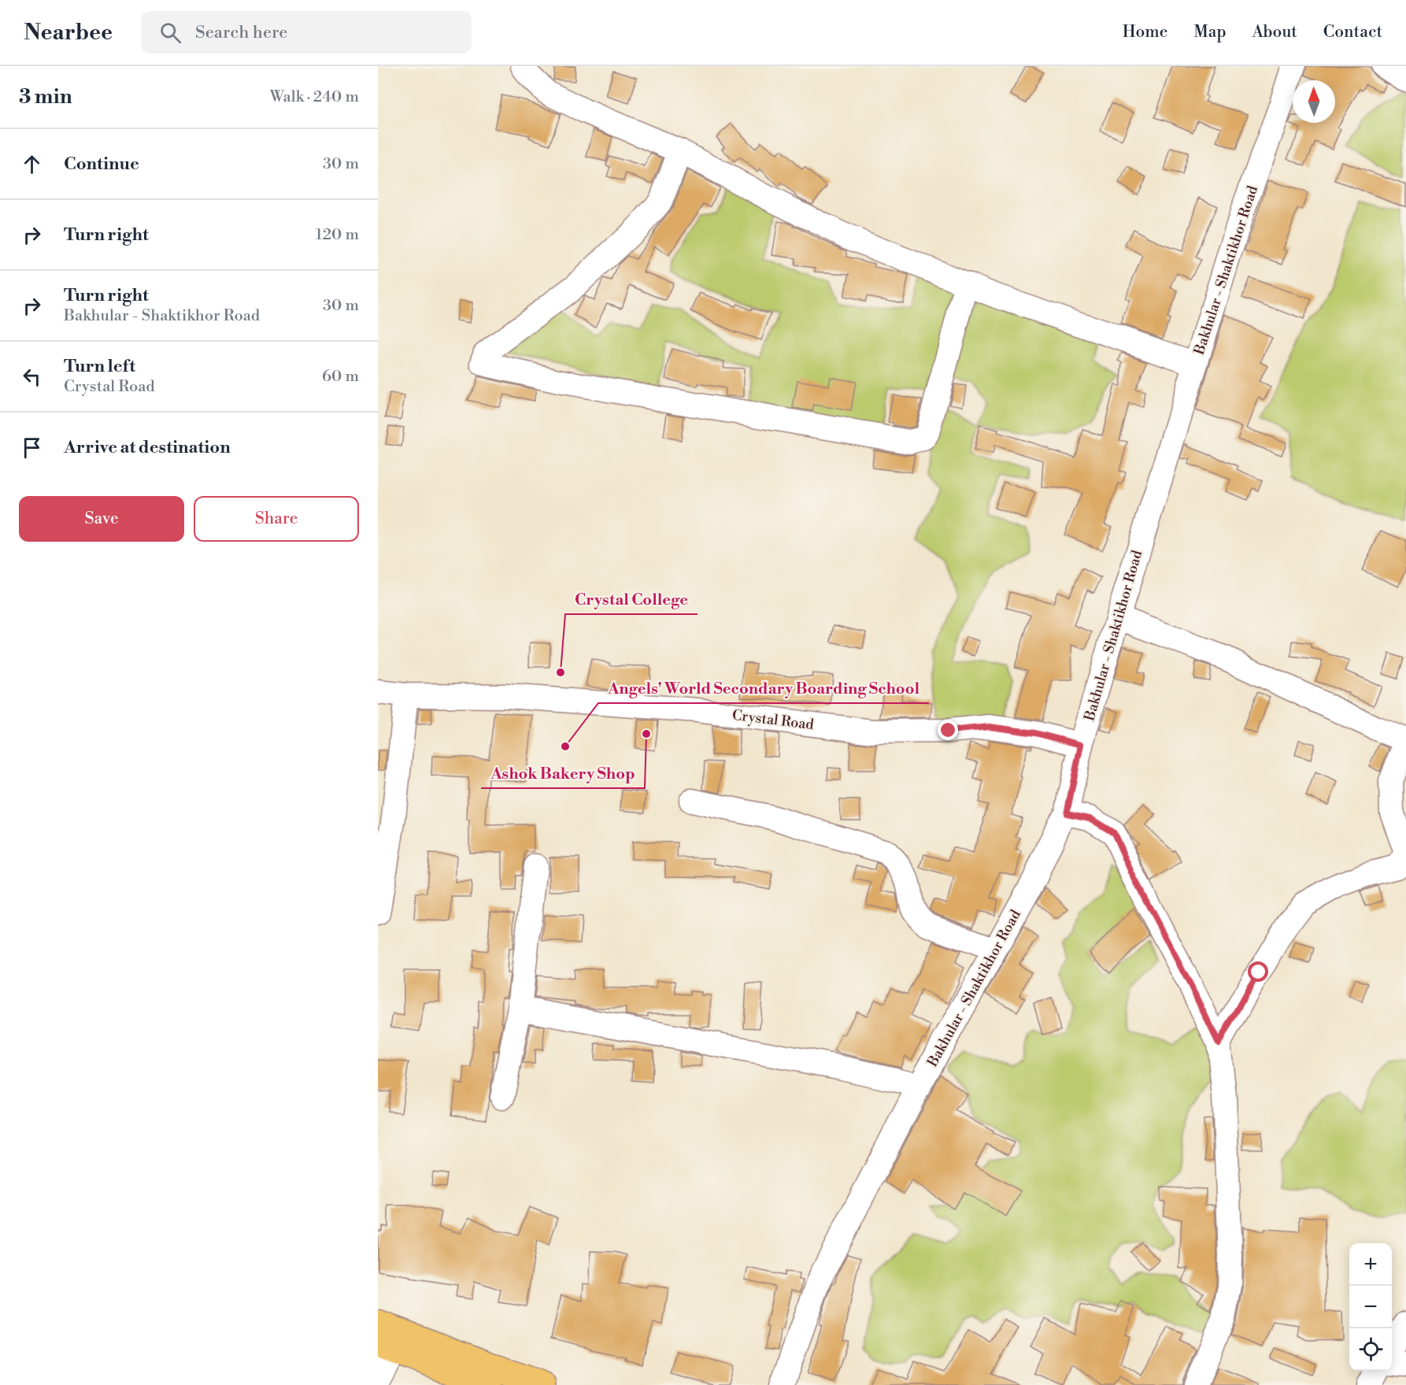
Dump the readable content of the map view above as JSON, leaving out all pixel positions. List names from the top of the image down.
{
  "streets": {
    "street": ["Bakhular - Shaktikhor Road", "Crystal Road"]
  },
  "crossings": [
    ["Bakhular - Shaktikhor Road", "Crystal Road"]
  ],
  "places": ["Crystal College", "Ashok Bakery Shop", "Angels' World Secondary Boarding School"],
  "north": "top",
  "page": {
    "header": "Nearbee",
    "search": "Search here",
    "nav": [
      "Home",
      "Map",
      "About",
      "Contact"
    ],
    "heading": ["3 min", "Walk · 240 m"],
    "list": [
      ["Continue", "30 m"],
      ["Turn right", "120 m"],
      ["Turn right", "Bakhular - Shaktikhor Road", "30 m"],
      ["Turn left", "Crystal Road", "60 m"],
      "Arrive at destination"
    ],
    "buttons": ["Save", "Share"],
    "map_buttons": ["+", "−"]
  }
}
